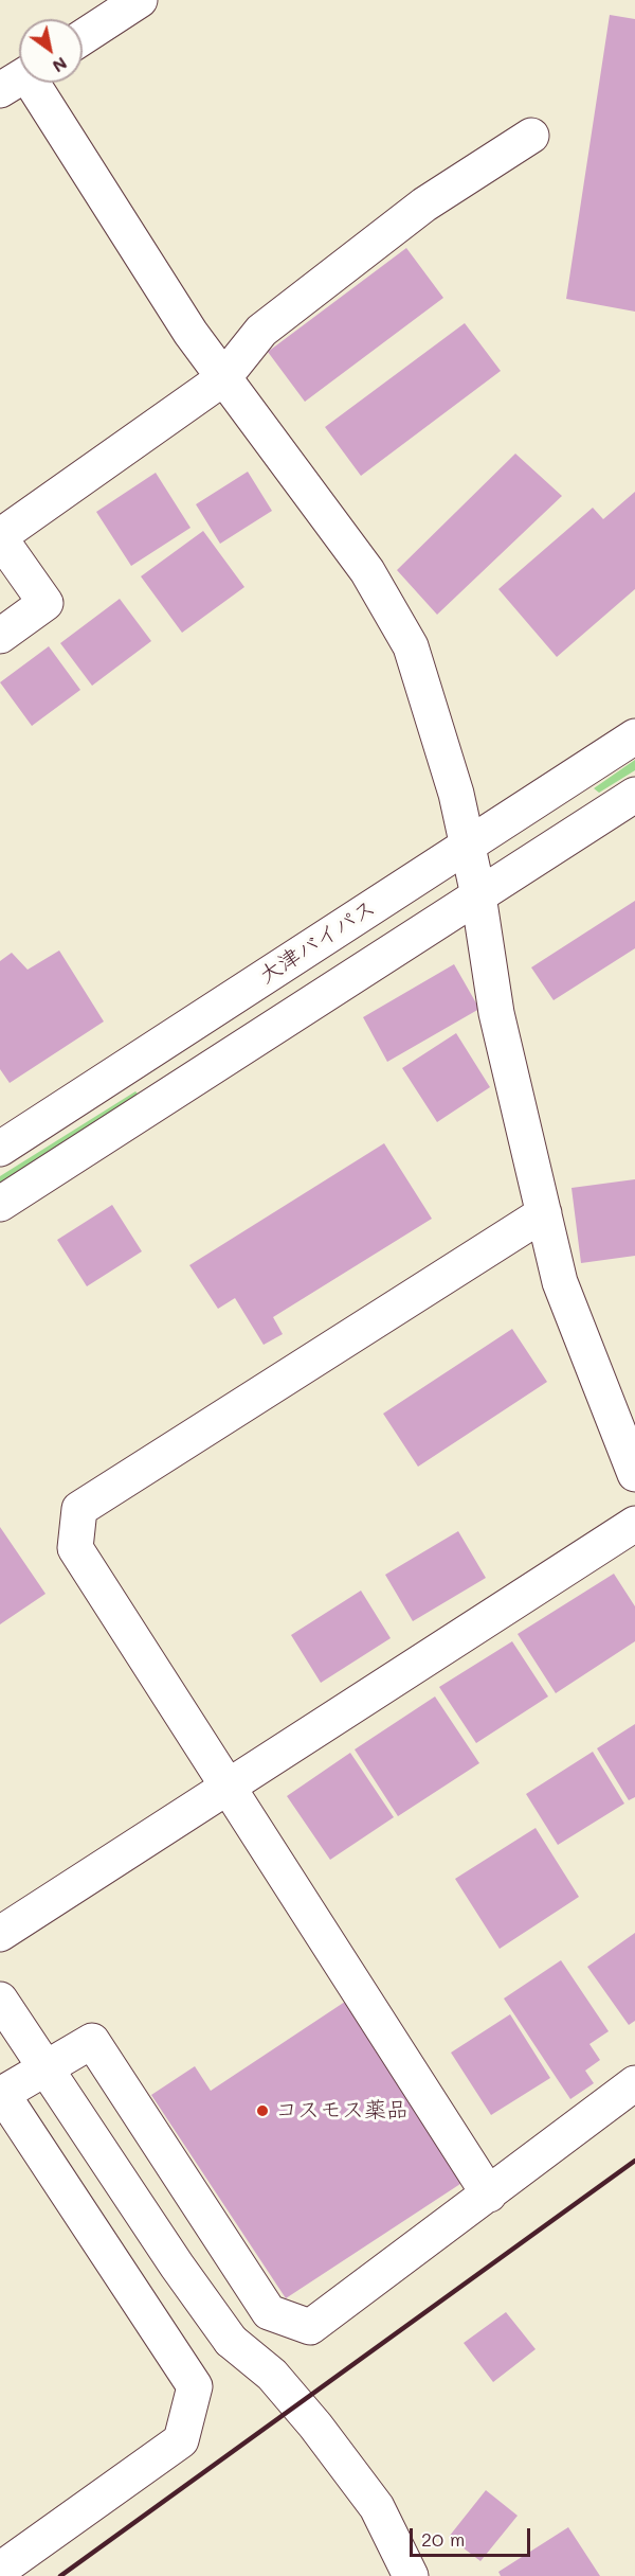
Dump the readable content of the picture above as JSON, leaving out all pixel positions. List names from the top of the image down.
{
  "streets": {
    "main road": ["大津バイパス"]
  },
  "places": ["コスモス薬品"],
  "scale_bar": "20 m",
  "north": "bottom right"
}
